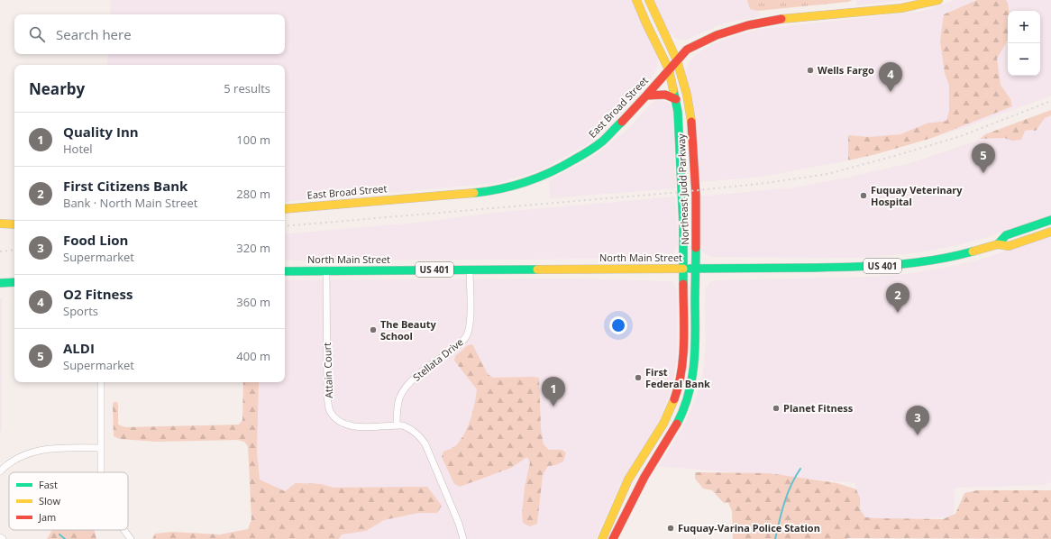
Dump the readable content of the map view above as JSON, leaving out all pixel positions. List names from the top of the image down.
{
  "streets": {
    "main road": [
      "East Broad Street",
      "Northeast Judd Parkway",
      "North Main Street",
      "US 401"
    ],
    "street": ["Stellata Drive", "Attain Court"]
  },
  "crossings": [
    ["East Broad Street", "Northeast Judd Parkway"],
    ["Northeast Judd Parkway", "North Main Street"],
    ["North Main Street", "Stellata Drive"],
    ["North Main Street", "Attain Court"],
    ["Stellata Drive", "Attain Court"]
  ],
  "places": [
    "Wells Fargo",
    "Fuquay Veterinary Hospital",
    "The Beauty School",
    "First Federal Bank",
    "Planet Fitness",
    "Fuquay-Varina Police Station"
  ],
  "legend": ["Fast", "Slow", "Jam"],
  "page": {
    "map_buttons": ["+", "−"],
    "search": "Search here",
    "pins": [
      "4",
      "5",
      "2",
      "1",
      "3"
    ],
    "heading": ["Nearby", "5 results"],
    "list": [
      {
        "mark": "1",
        "name": "Quality Inn",
        "note": "Hotel",
        "value": "100 m"
      },
      {
        "mark": "2",
        "name": "First Citizens Bank",
        "note": "Bank · North Main Street",
        "value": "280 m"
      },
      {
        "mark": "3",
        "name": "Food Lion",
        "note": "Supermarket",
        "value": "320 m"
      },
      {
        "mark": "4",
        "name": "O2 Fitness",
        "note": "Sports",
        "value": "360 m"
      },
      {
        "mark": "5",
        "name": "ALDI",
        "note": "Supermarket",
        "value": "400 m"
      }
    ]
  }
}
